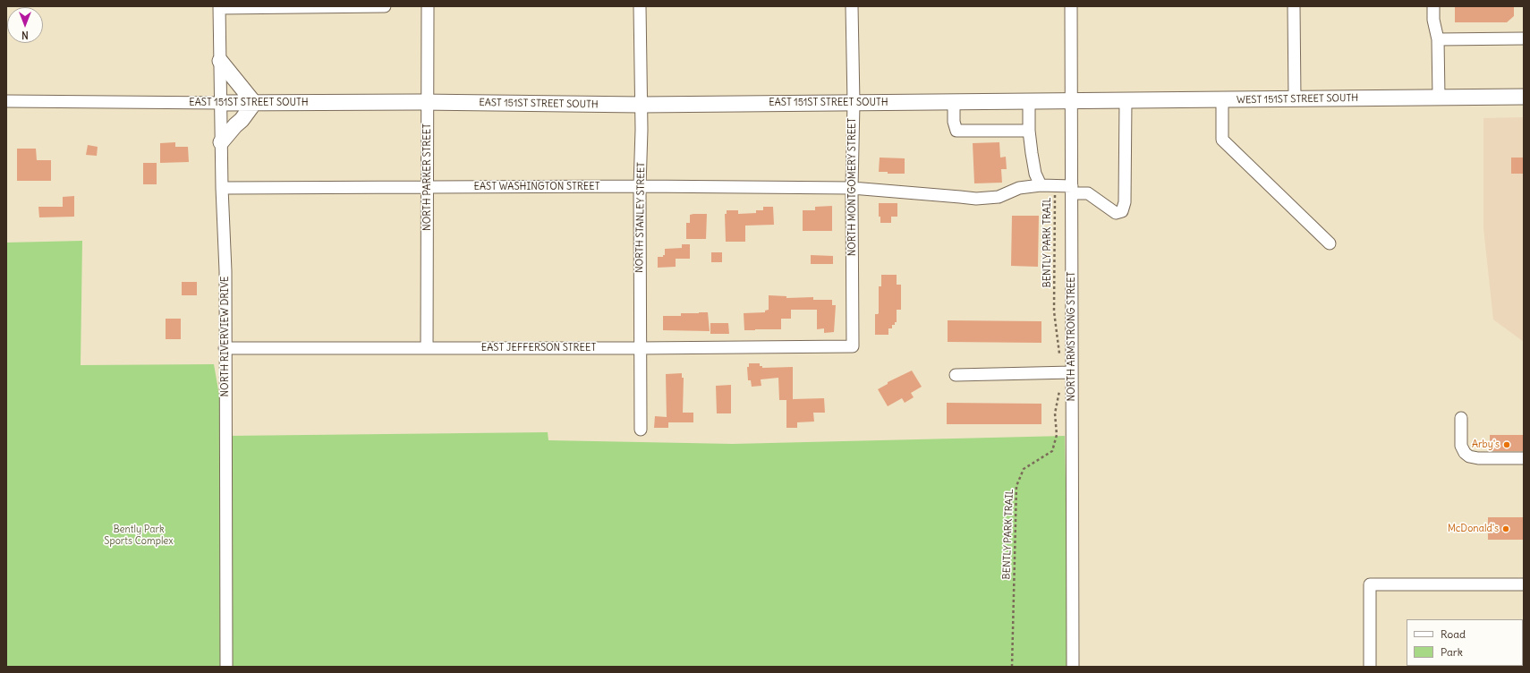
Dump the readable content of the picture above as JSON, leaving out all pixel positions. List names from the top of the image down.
{
  "streets": {
    "main road": ["WEST 151ST STREET SOUTH", "EAST 151ST STREET SOUTH"],
    "street": [
      "NORTH PARKER STREET",
      "EAST WASHINGTON STREET",
      "NORTH MONTGOMERY STREET",
      "NORTH STANLEY STREET",
      "NORTH RIVERVIEW DRIVE",
      "NORTH ARMSTRONG STREET",
      "EAST JEFFERSON STREET"
    ],
    "path": ["BENTLY PARK TRAIL"]
  },
  "crossings": [
    ["WEST 151ST STREET SOUTH", "EAST 151ST STREET SOUTH"],
    ["WEST 151ST STREET SOUTH", "EAST WASHINGTON STREET"],
    ["WEST 151ST STREET SOUTH", "NORTH ARMSTRONG STREET"],
    ["EAST 151ST STREET SOUTH", "NORTH PARKER STREET"],
    ["EAST 151ST STREET SOUTH", "NORTH MONTGOMERY STREET"],
    ["EAST 151ST STREET SOUTH", "NORTH STANLEY STREET"],
    ["EAST 151ST STREET SOUTH", "NORTH RIVERVIEW DRIVE"],
    ["EAST 151ST STREET SOUTH", "NORTH ARMSTRONG STREET"],
    ["NORTH PARKER STREET", "EAST WASHINGTON STREET"],
    ["NORTH PARKER STREET", "EAST JEFFERSON STREET"],
    ["EAST WASHINGTON STREET", "NORTH MONTGOMERY STREET"],
    ["EAST WASHINGTON STREET", "NORTH STANLEY STREET"],
    ["EAST WASHINGTON STREET", "BENTLY PARK TRAIL"],
    ["EAST WASHINGTON STREET", "NORTH RIVERVIEW DRIVE"],
    ["EAST WASHINGTON STREET", "NORTH ARMSTRONG STREET"],
    ["NORTH MONTGOMERY STREET", "EAST JEFFERSON STREET"],
    ["NORTH STANLEY STREET", "EAST JEFFERSON STREET"],
    ["BENTLY PARK TRAIL", "NORTH ARMSTRONG STREET"],
    ["NORTH RIVERVIEW DRIVE", "EAST JEFFERSON STREET"]
  ],
  "parks": ["Bently Park Sports Complex"],
  "places": ["Arby's", "McDonald's"],
  "legend": ["Road", "Park"],
  "north": "bottom"
}
